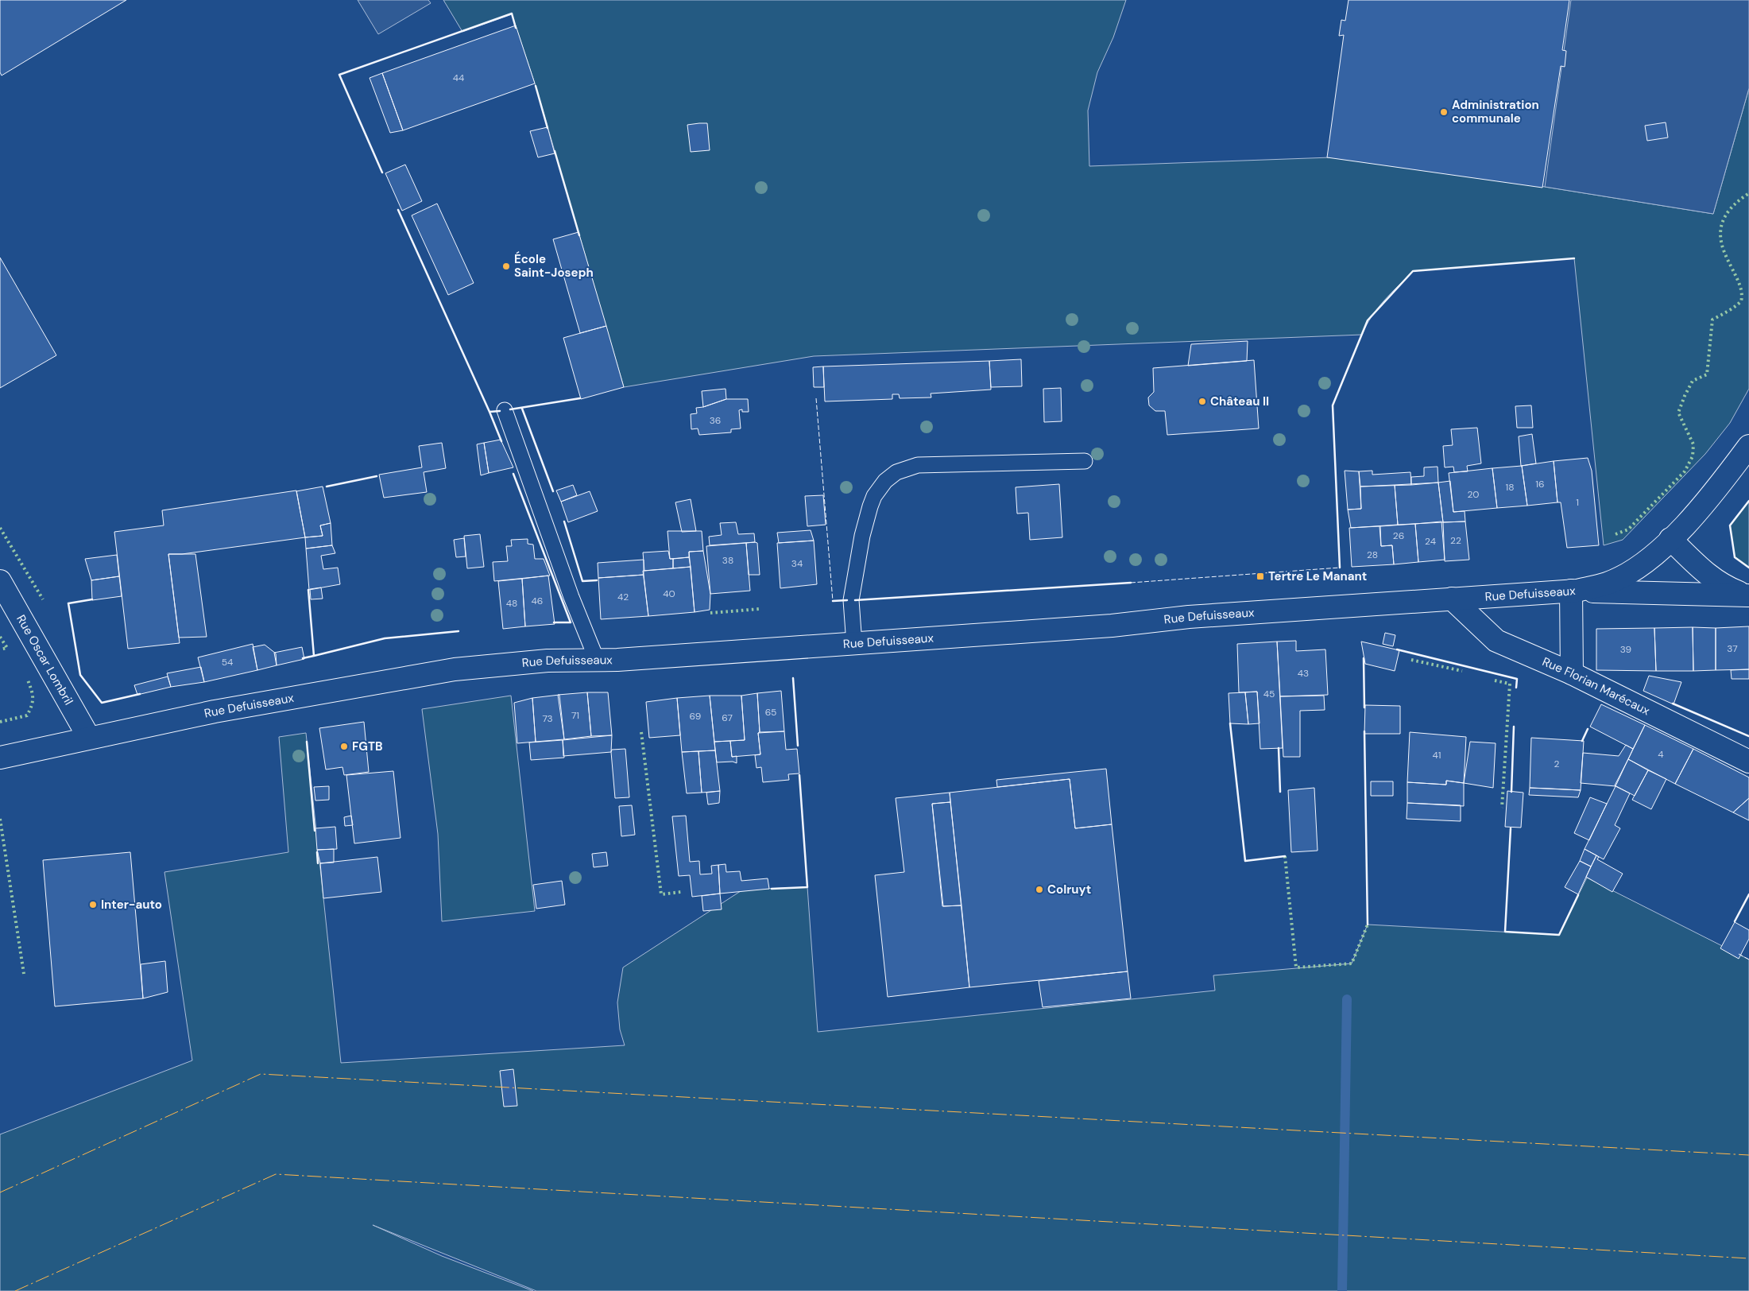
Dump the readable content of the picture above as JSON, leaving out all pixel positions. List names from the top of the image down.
{
  "streets": {
    "main road": ["Rue Defuisseaux", "Rue Oscar Lombril", "Rue Florian Marécaux"]
  },
  "crossings": [
    ["Rue Defuisseaux", "Rue Oscar Lombril"],
    ["Rue Defuisseaux", "Rue Florian Marécaux"]
  ],
  "places": {
    "other": [
      "Administration communale",
      "École Saint-Joseph",
      "Château II",
      "FGTB",
      "Colruyt",
      "Inter-auto"
    ],
    "transit": ["Tertre Le Manant"]
  },
  "house_numbers": [
    "44",
    "36",
    "16",
    "18",
    "20",
    "1",
    "26",
    "22",
    "24",
    "28",
    "38",
    "34",
    "40",
    "42",
    "46",
    "48",
    "37",
    "39",
    "54",
    "43",
    "45",
    "65",
    "71",
    "69",
    "67",
    "73",
    "4",
    "41",
    "2"
  ]
}
